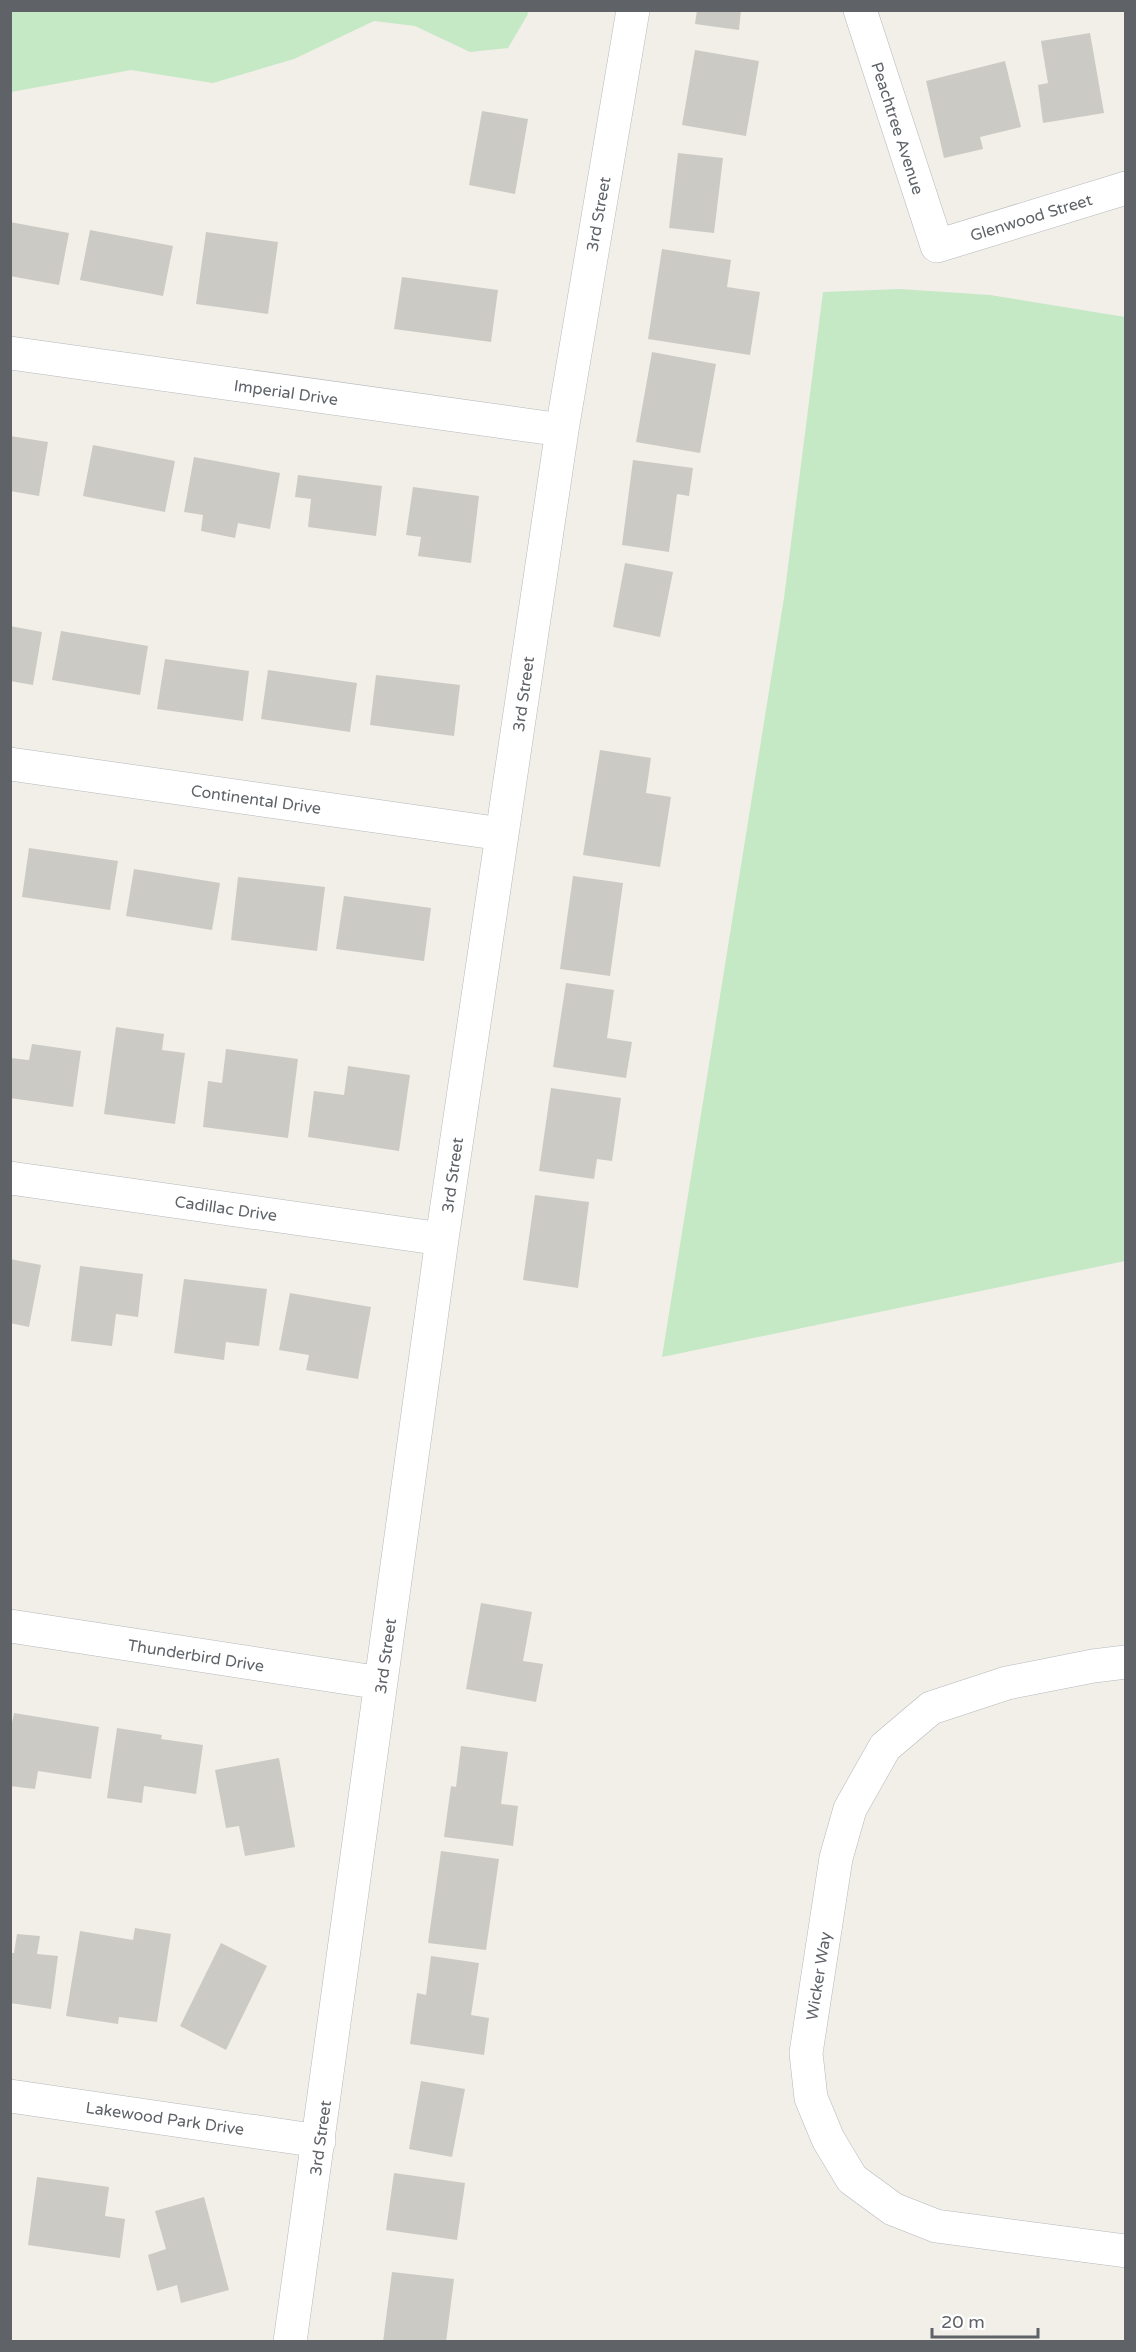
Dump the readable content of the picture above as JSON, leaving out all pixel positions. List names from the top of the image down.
{
  "streets": {
    "street": [
      "Peachtree Avenue",
      "3rd Street",
      "Glenwood Street",
      "Imperial Drive",
      "Continental Drive",
      "Cadillac Drive",
      "Thunderbird Drive",
      "Wicker Way",
      "Lakewood Park Drive"
    ]
  },
  "crossings": [
    ["Peachtree Avenue", "Glenwood Street"],
    ["3rd Street", "Imperial Drive"],
    ["3rd Street", "Continental Drive"],
    ["3rd Street", "Cadillac Drive"],
    ["3rd Street", "Thunderbird Drive"],
    ["3rd Street", "Lakewood Park Drive"]
  ],
  "scale_bar": "20 m"
}
